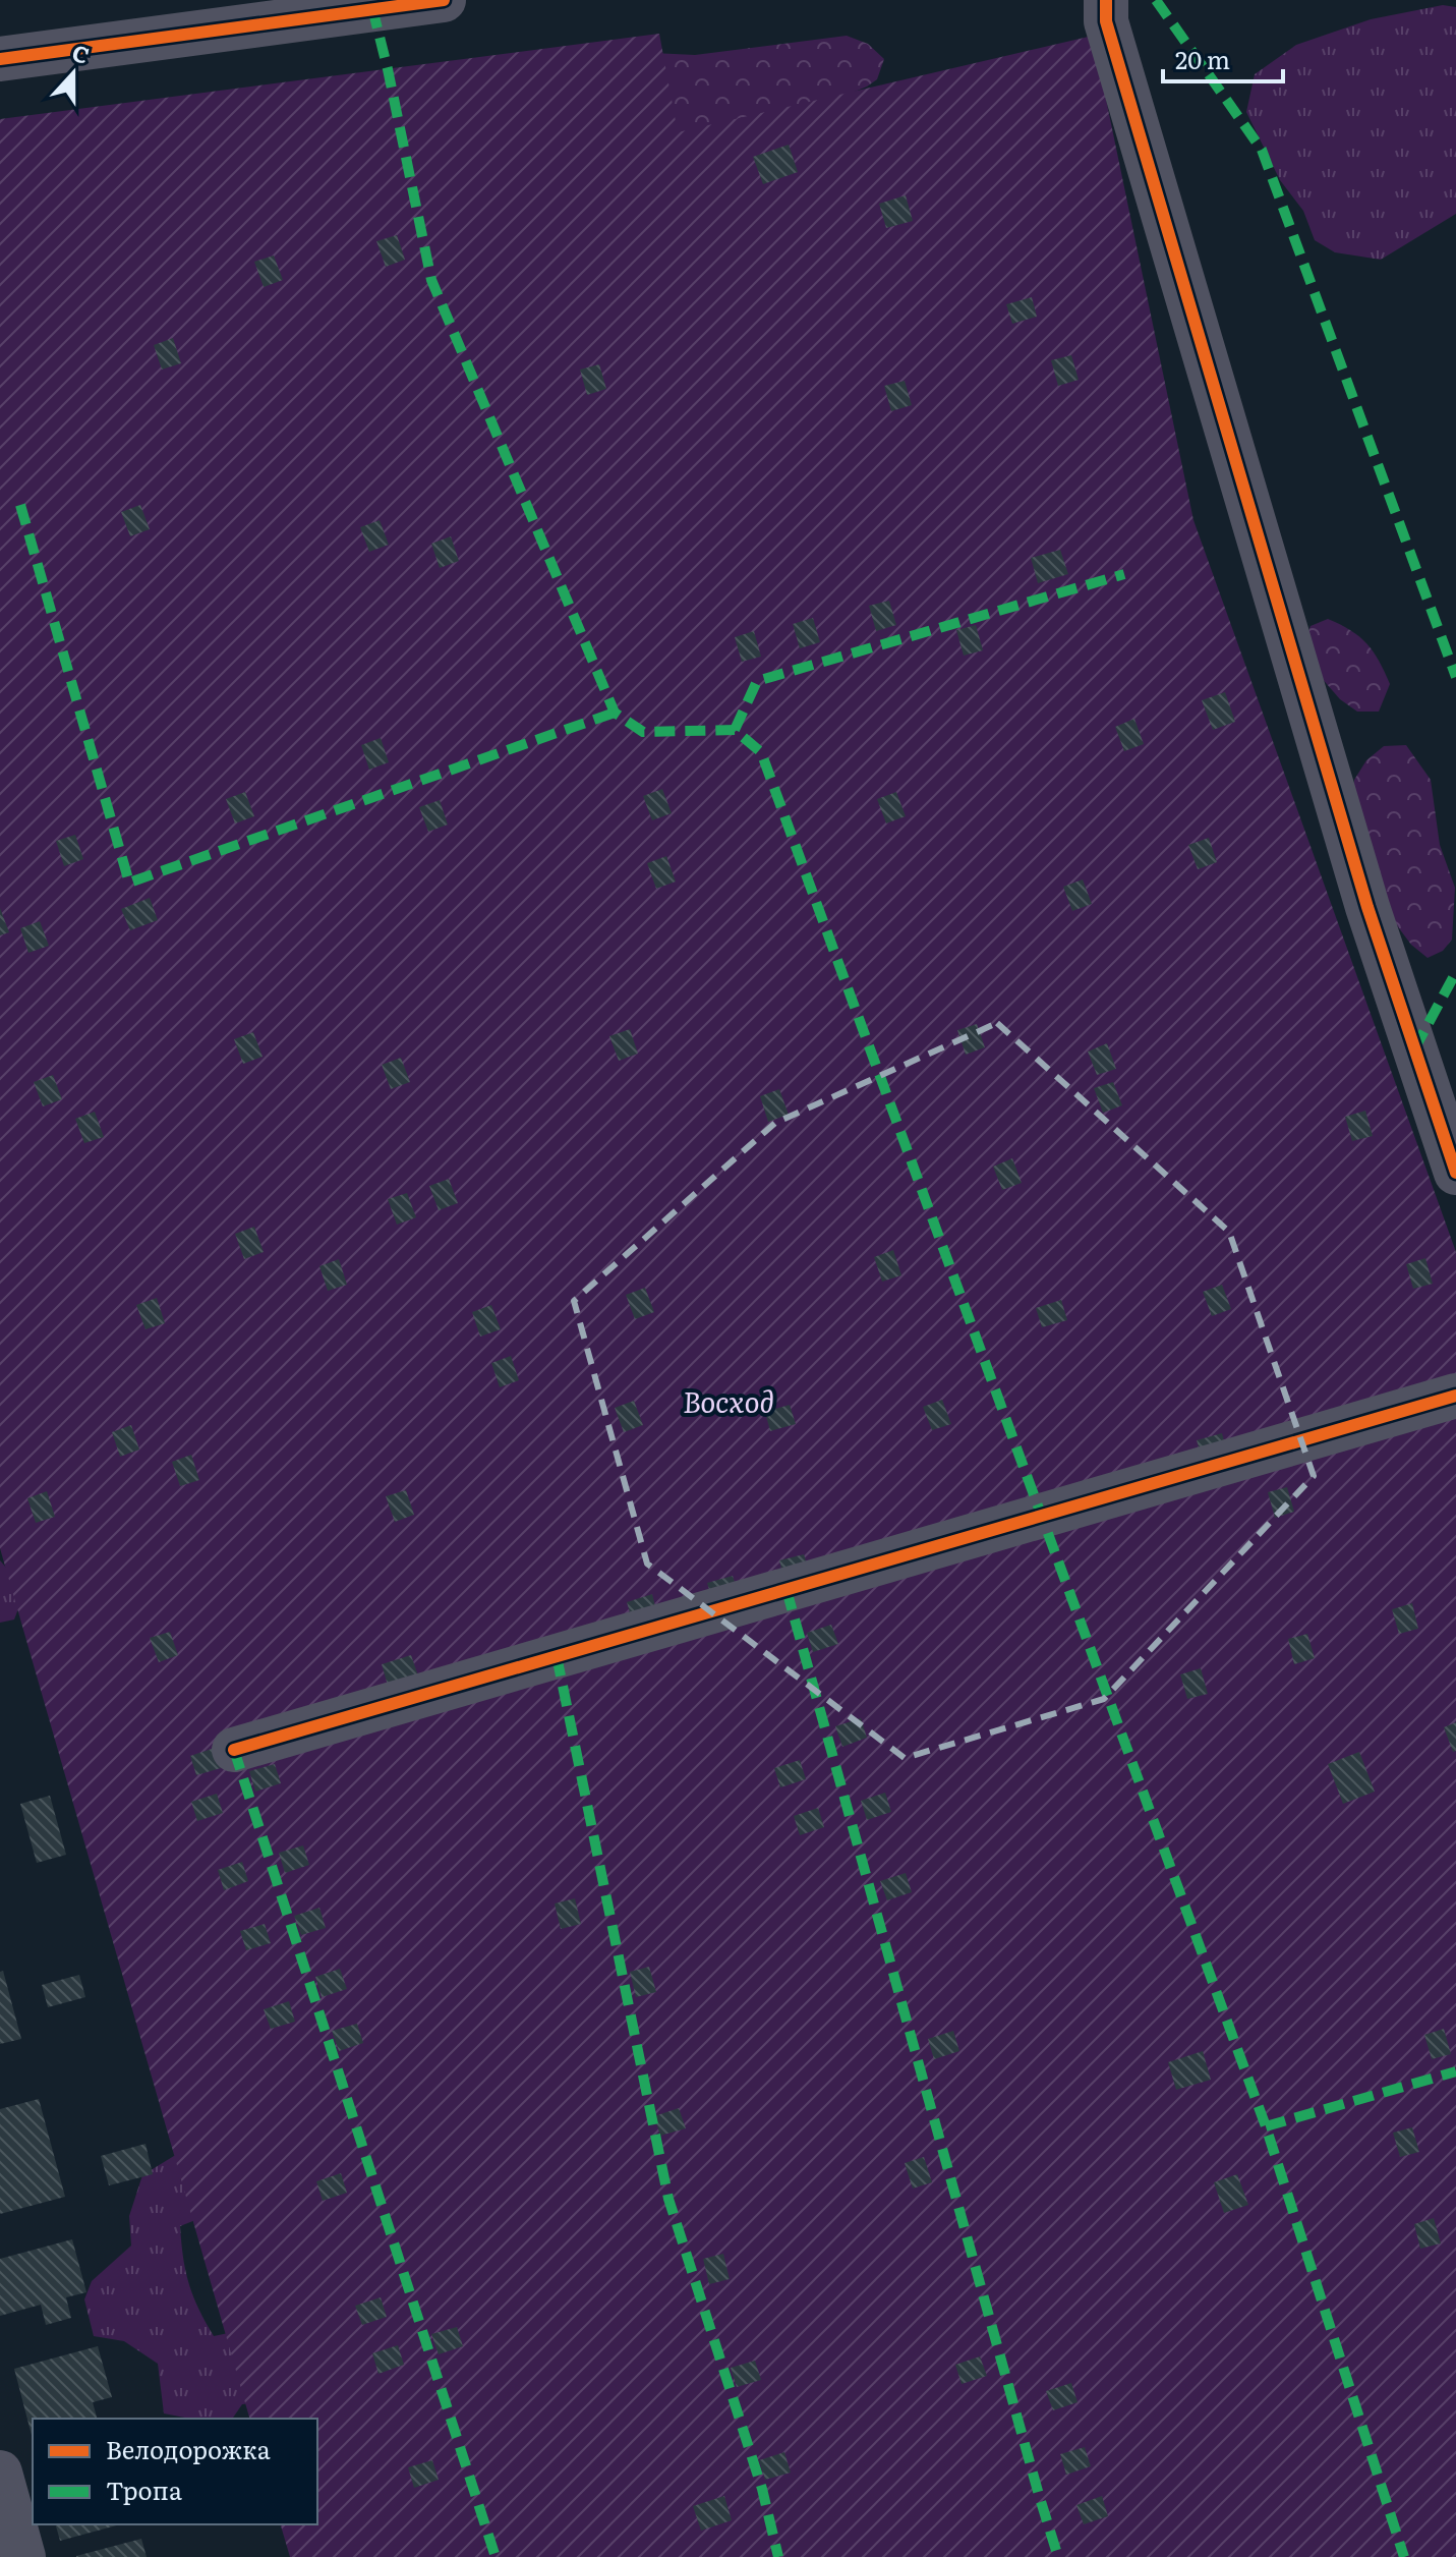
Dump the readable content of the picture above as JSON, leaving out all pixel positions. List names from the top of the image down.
{
  "parks": ["Восход"],
  "legend": ["Велодорожка", "Тропа"],
  "scale_bar": "20 m",
  "north": "top"
}
